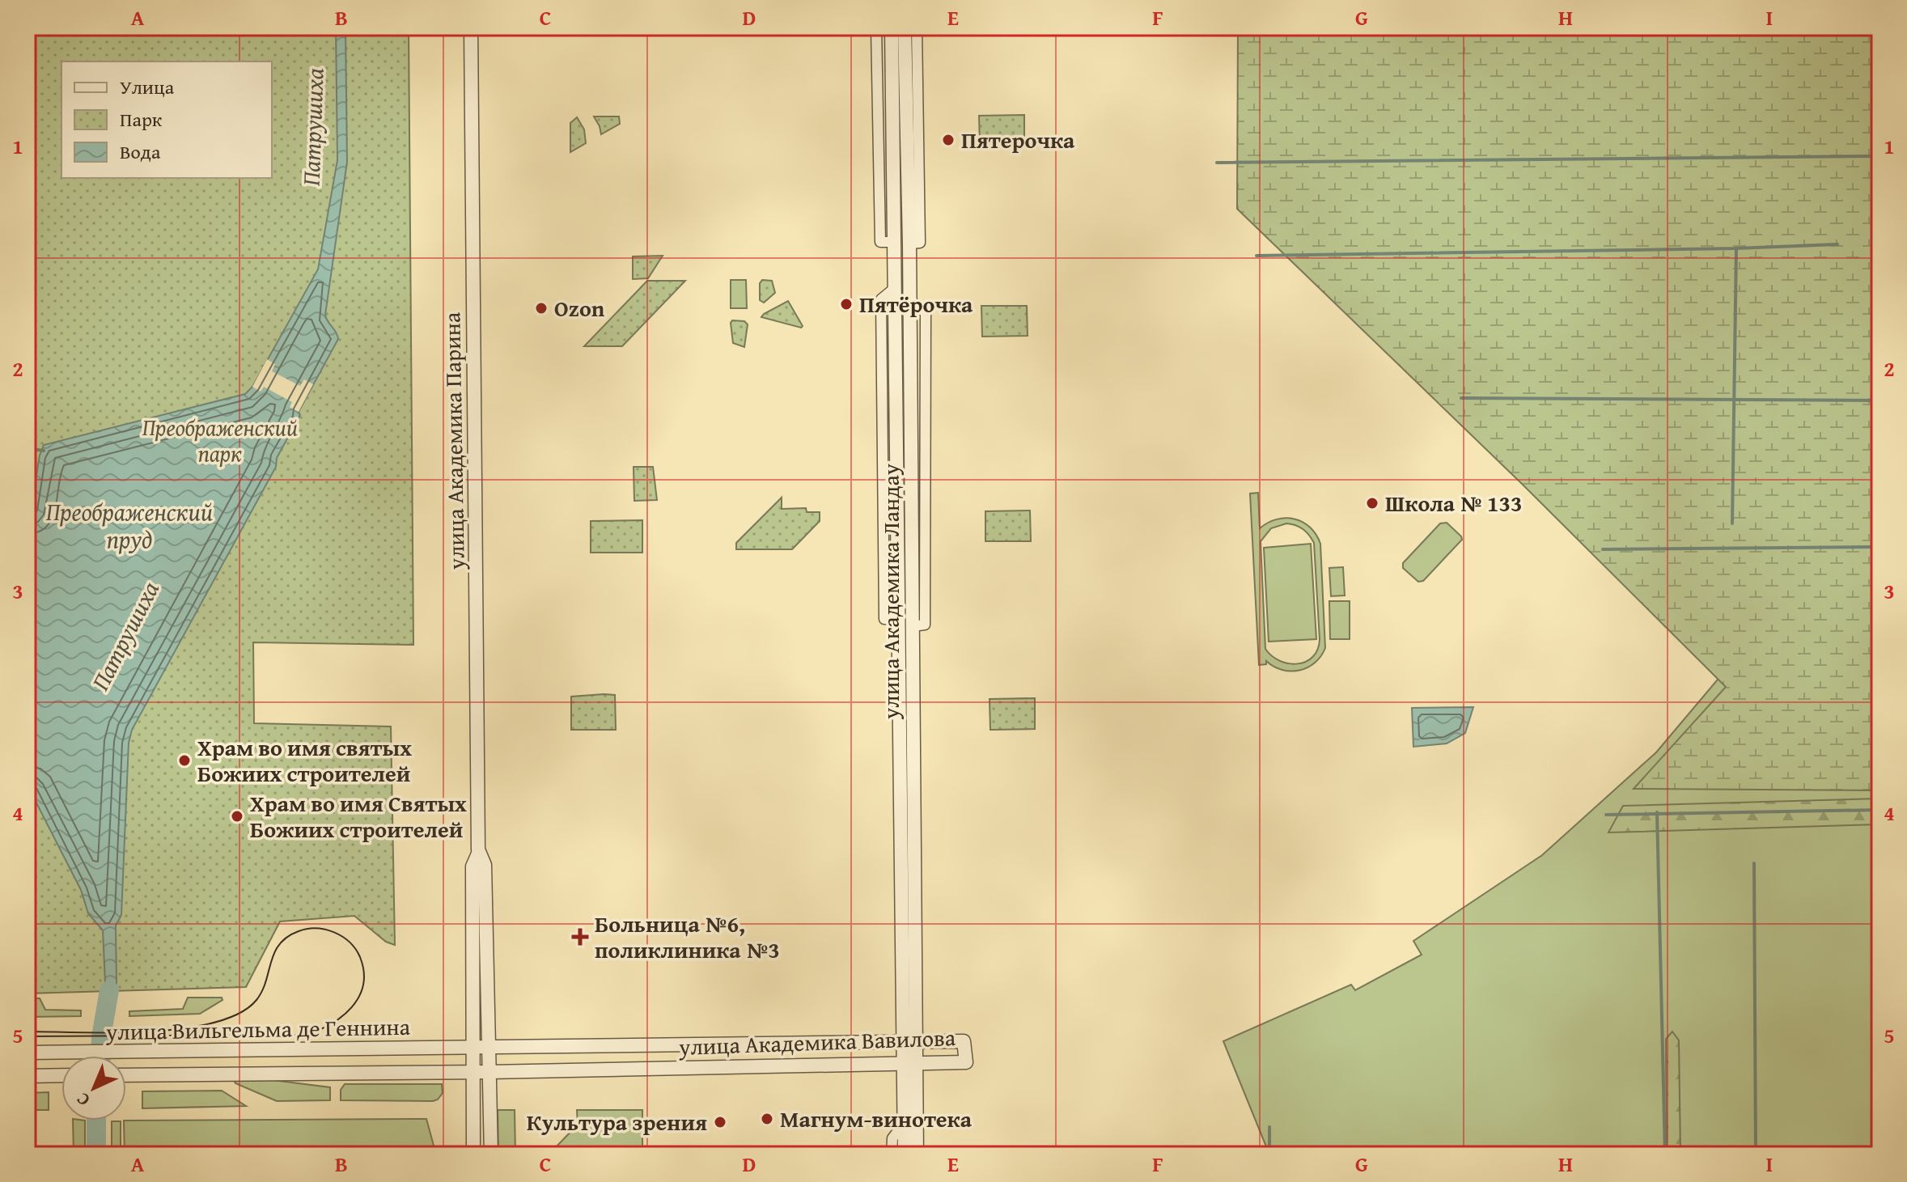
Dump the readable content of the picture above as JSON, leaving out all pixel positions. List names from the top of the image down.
{
  "streets": {
    "street": [
      "улица Академика Парина",
      "улица Академика Ландау",
      "улица Вильгельма де Геннина",
      "улица Академика Вавилова"
    ]
  },
  "crossings": [
    ["улица Академика Парина", "улица Вильгельма де Геннина"],
    ["улица Академика Парина", "улица Академика Вавилова"],
    ["улица Академика Ландау", "улица Академика Вавилова"],
    ["улица Вильгельма де Геннина", "улица Академика Вавилова"]
  ],
  "water": ["Патрушиха", "Преображенский пруд"],
  "parks": ["Преображенский парк"],
  "places": {
    "other": [
      "Пятерочка",
      "Пятёрочка",
      "Ozon",
      "Школа № 133",
      "Храм во имя святых Божиих строителей",
      "Храм во имя Святых Божиих строителей",
      "Магнум-винотека",
      "Культура зрения"
    ],
    "health": ["Больница №6, поликлиника №3"]
  },
  "legend": ["Улица", "Парк", "Вода"],
  "north": "bottom left",
  "grid": {
    "columns": [
      "A",
      "B",
      "C",
      "D",
      "E",
      "F",
      "G",
      "H",
      "I"
    ],
    "rows": [
      "1",
      "2",
      "3",
      "4",
      "5"
    ]
  }
}
